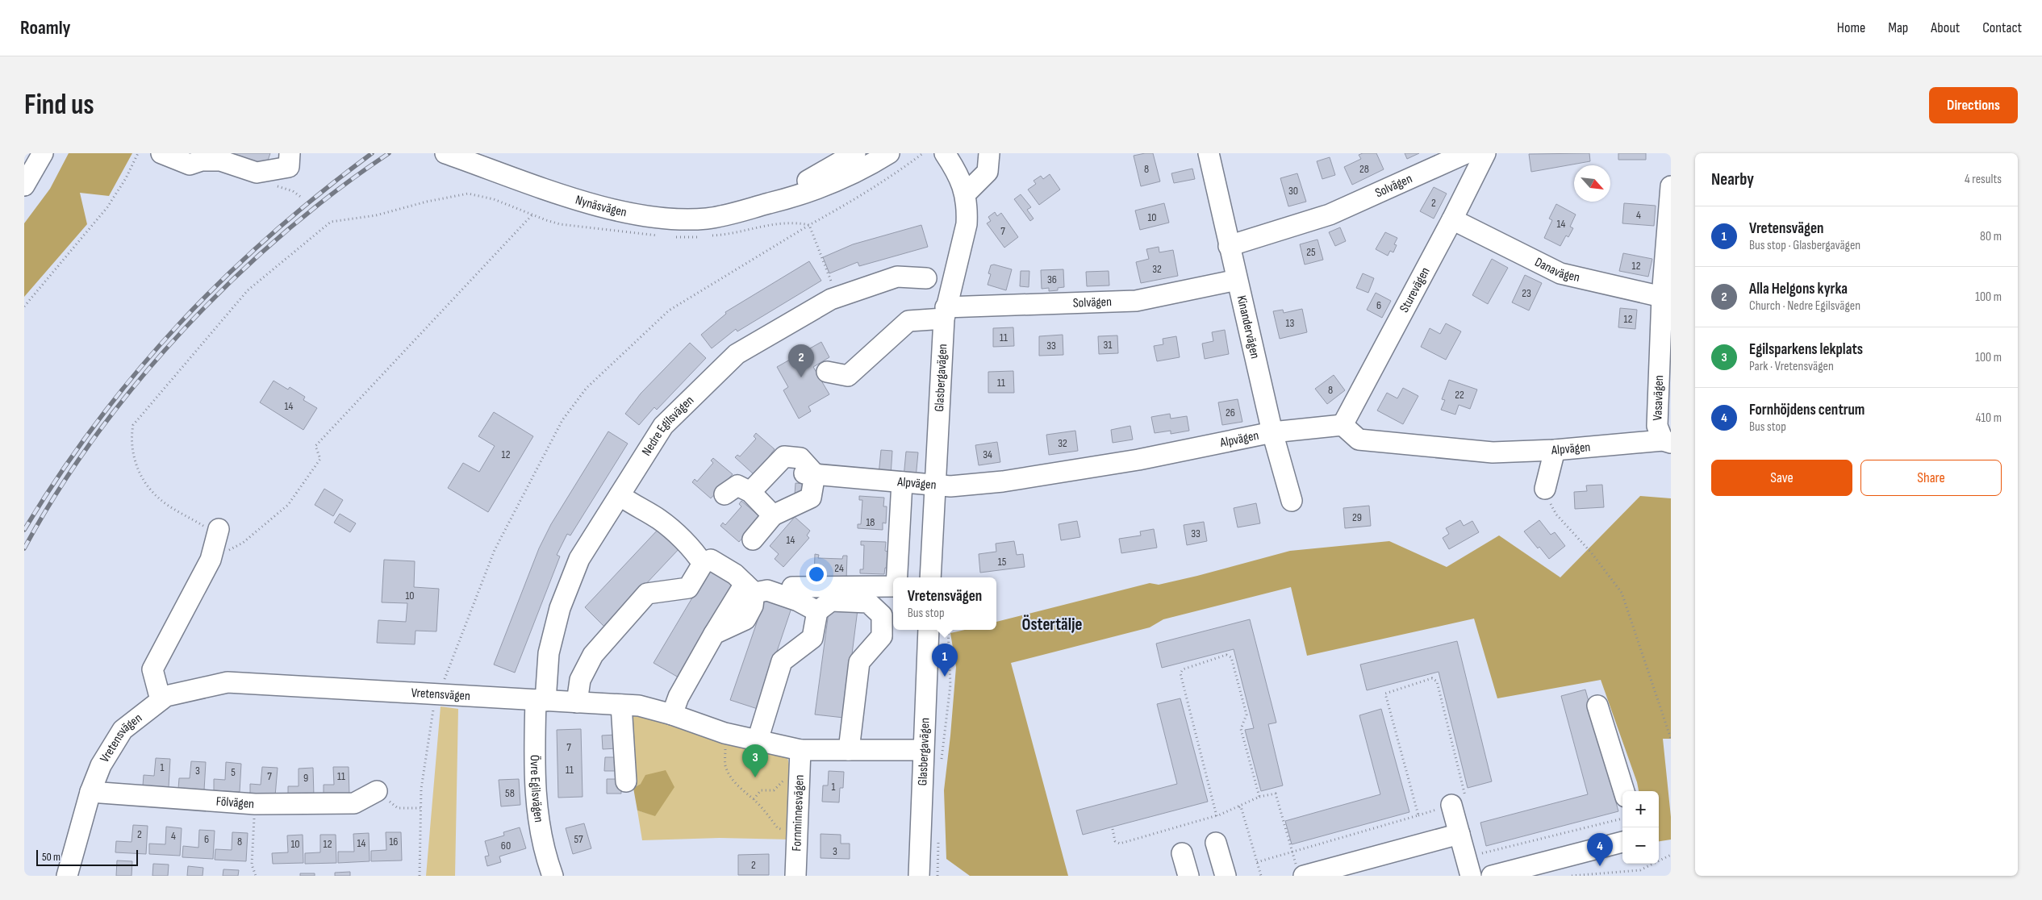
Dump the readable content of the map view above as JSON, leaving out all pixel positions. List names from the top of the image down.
{
  "streets": {
    "street": [
      "Solvägen",
      "Nynäsvägen",
      "Danavägen",
      "Sturevägen",
      "Kinandervägen",
      "Glasbergavägen",
      "Vasavägen",
      "Nedre Egilsvägen",
      "Alpvägen",
      "Vretensvägen",
      "Övre Egilsvägen",
      "Fölvägen",
      "Fornminnesvägen"
    ]
  },
  "crossings": [
    ["Solvägen", "Kinandervägen"],
    ["Solvägen", "Glasbergavägen"],
    ["Danavägen", "Sturevägen"],
    ["Danavägen", "Vasavägen"],
    ["Sturevägen", "Alpvägen"],
    ["Kinandervägen", "Alpvägen"],
    ["Glasbergavägen", "Alpvägen"],
    ["Glasbergavägen", "Vretensvägen"],
    ["Vasavägen", "Alpvägen"],
    ["Nedre Egilsvägen", "Vretensvägen"],
    ["Nedre Egilsvägen", "Övre Egilsvägen"],
    ["Vretensvägen", "Övre Egilsvägen"],
    ["Vretensvägen", "Fölvägen"],
    ["Vretensvägen", "Fornminnesvägen"]
  ],
  "districts": ["Östertälje"],
  "house_numbers": [
    "8",
    "28",
    "30",
    "2",
    "4",
    "10",
    "14",
    "7",
    "25",
    "12",
    "32",
    "36",
    "23",
    "6",
    "12",
    "13",
    "11",
    "31",
    "33",
    "11",
    "8",
    "22",
    "14",
    "26",
    "32",
    "12",
    "34",
    "29",
    "18",
    "33",
    "14",
    "15",
    "24",
    "10",
    "7",
    "1",
    "11",
    "3",
    "5",
    "7",
    "11",
    "9",
    "1",
    "58",
    "2",
    "4",
    "6",
    "57",
    "8",
    "16",
    "14",
    "10",
    "12",
    "60",
    "3",
    "2"
  ],
  "scale_bar": "50 m",
  "north": "bottom right",
  "page": {
    "header": "Roamly",
    "nav": [
      "Home",
      "Map",
      "About",
      "Contact"
    ],
    "buttons": [
      "Directions",
      ["Save", "Share"]
    ],
    "title": "Find us",
    "heading": ["Nearby", "4 results"],
    "list": [
      {
        "mark": "1",
        "name": "Vretensvägen",
        "note": "Bus stop · Glasbergavägen",
        "value": "80 m"
      },
      {
        "mark": "2",
        "name": "Alla Helgons kyrka",
        "note": "Church · Nedre Egilsvägen",
        "value": "100 m"
      },
      {
        "mark": "3",
        "name": "Egilsparkens lekplats",
        "note": "Park · Vretensvägen",
        "value": "100 m"
      },
      {
        "mark": "4",
        "name": "Fornhöjdens centrum",
        "note": "Bus stop",
        "value": "410 m"
      }
    ],
    "pins": [
      "2",
      "1",
      "3",
      "4"
    ],
    "popup": ["Vretensvägen", "Bus stop"],
    "map_buttons": ["+", "−"],
    "scale": "50 m"
  }
}
